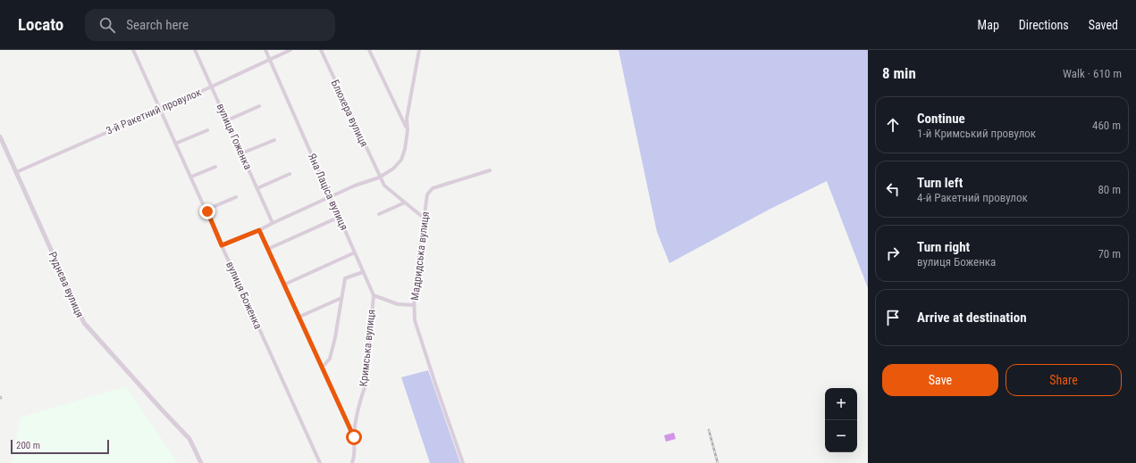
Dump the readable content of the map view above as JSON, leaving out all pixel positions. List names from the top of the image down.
{
  "streets": {
    "street": [
      "3-й Ракетний провулок",
      "Блюхера вулиця",
      "вулиця Гоженка",
      "Яна Лаціса вулиця",
      "Мадридська вулиця",
      "Руднєва вулиця",
      "вулиця Боженка",
      "Кримська вулиця"
    ]
  },
  "crossings": [
    ["3-й Ракетний провулок", "вулиця Гоженка"],
    ["3-й Ракетний провулок", "Яна Лаціса вулиця"],
    ["3-й Ракетний провулок", "Руднєва вулиця"],
    ["3-й Ракетний провулок", "вулиця Боженка"],
    ["Блюхера вулиця", "Мадридська вулиця"],
    ["Яна Лаціса вулиця", "Кримська вулиця"]
  ],
  "scale_bar": "200 m",
  "page": {
    "header": "Locato",
    "search": "Search here",
    "nav": ["Map", "Directions", "Saved"],
    "heading": ["8 min", "Walk · 610 m"],
    "list": [
      ["Continue", "1-й Кримський провулок", "460 m"],
      ["Turn left", "4-й Ракетний провулок", "80 m"],
      ["Turn right", "вулиця Боженка", "70 m"],
      "Arrive at destination"
    ],
    "buttons": ["Save", "Share"],
    "map_buttons": ["+", "−"],
    "scale": "200 m"
  }
}
